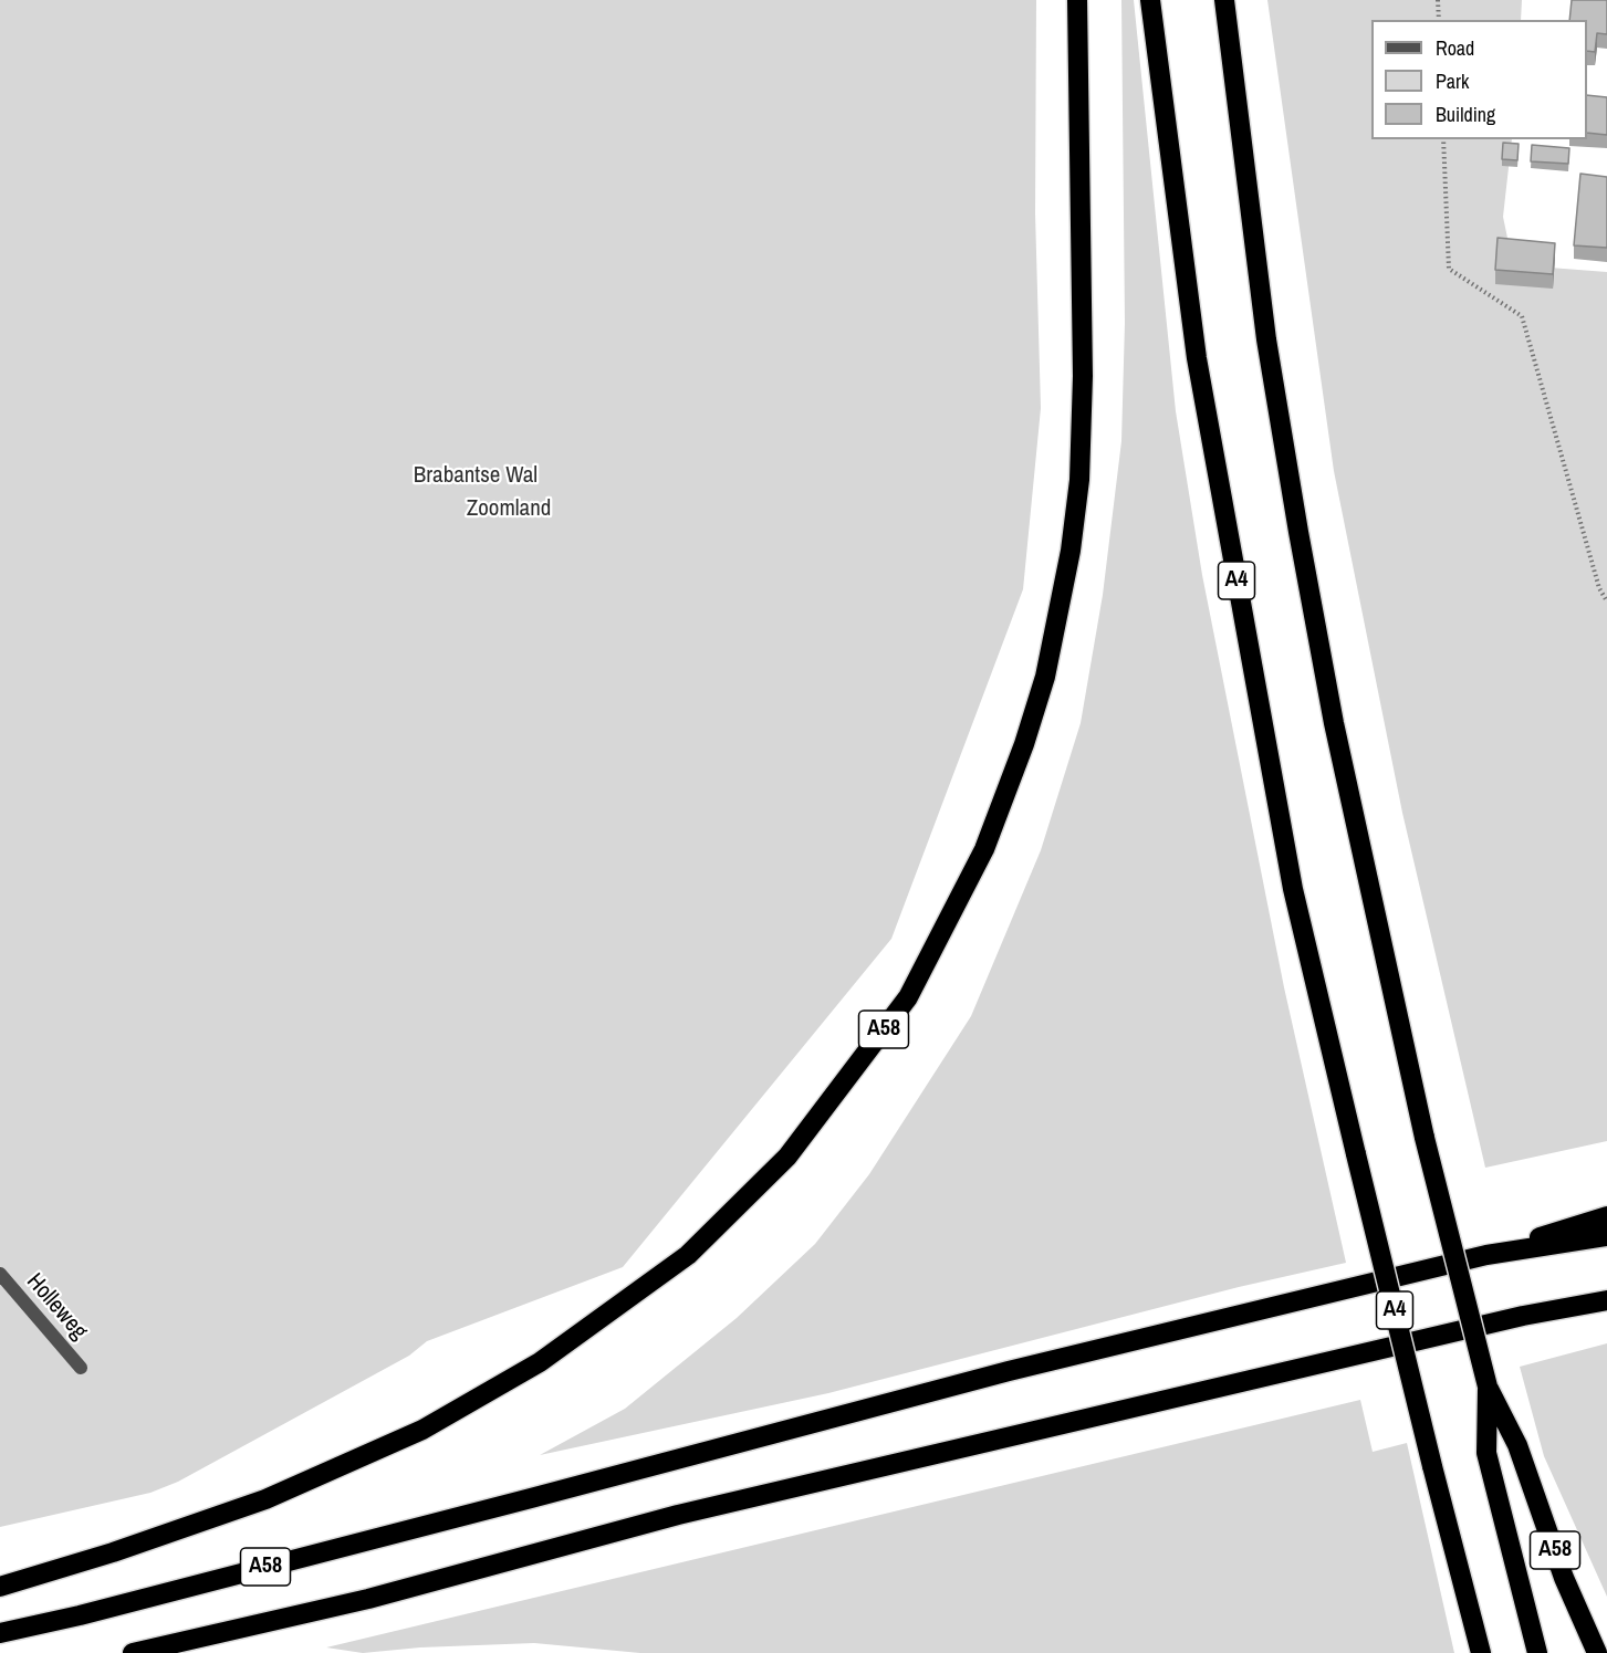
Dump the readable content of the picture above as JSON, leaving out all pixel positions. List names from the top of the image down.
{
  "streets": {
    "highway": ["A4", "A58"],
    "street": ["Holleweg"]
  },
  "crossings": [
    ["A4", "A58"]
  ],
  "parks": ["Brabantse Wal", "Zoomland"],
  "legend": ["Road", "Park", "Building"]
}
